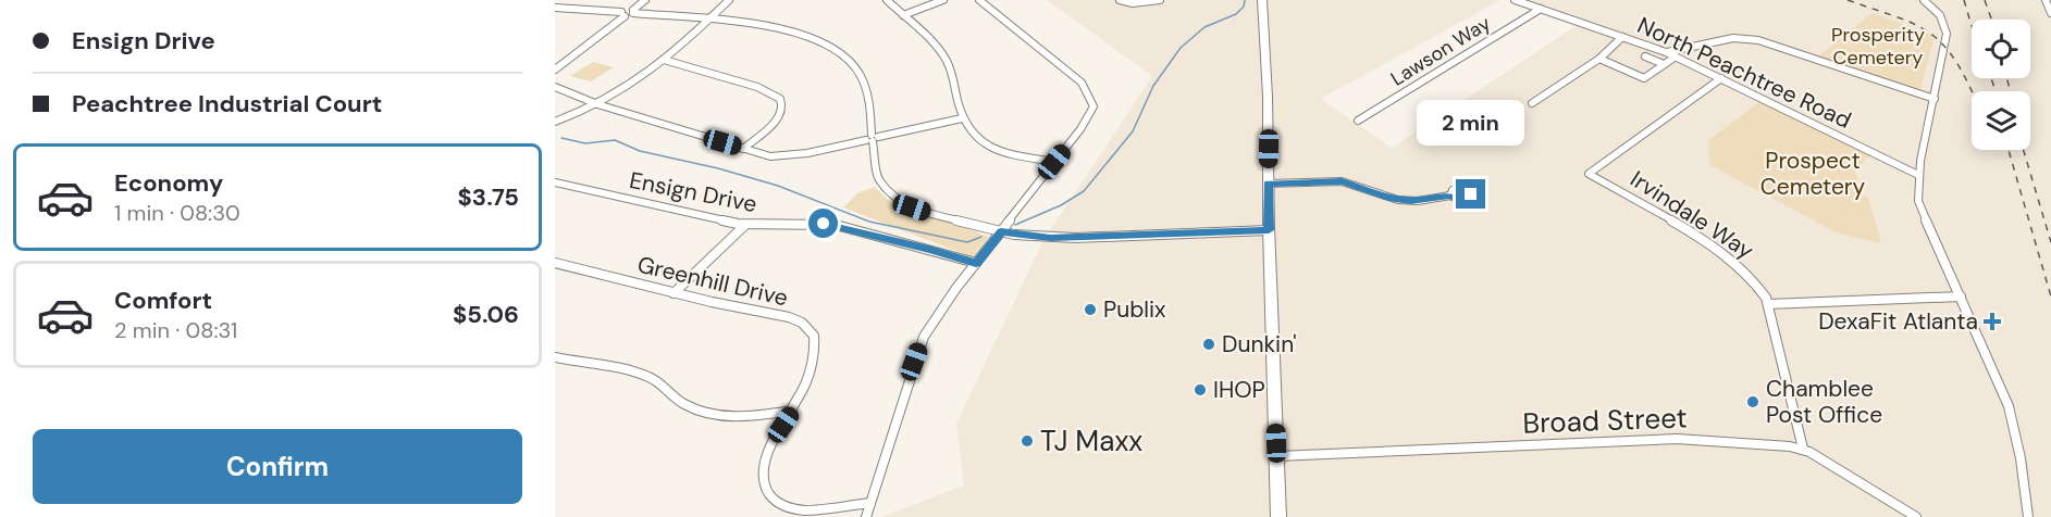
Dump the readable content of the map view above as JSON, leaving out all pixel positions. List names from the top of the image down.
{
  "streets": {
    "street": [
      "Lawson Way",
      "North Peachtree Road",
      "Ensign Drive",
      "Irvindale Way",
      "Greenhill Drive",
      "Broad Street"
    ]
  },
  "crossings": [
    ["Lawson Way", "North Peachtree Road"],
    ["North Peachtree Road", "Irvindale Way"],
    ["Irvindale Way", "Broad Street"]
  ],
  "parks": ["Prosperity Cemetery", "Prospect Cemetery"],
  "places": {
    "other": [
      "Publix",
      "Dunkin'",
      "IHOP",
      "Chamblee Post Office",
      "TJ Maxx"
    ],
    "health": ["DexaFit Atlanta"]
  },
  "page": {
    "banner": ["Ensign Drive", "Peachtree Industrial Court"],
    "bubble": "2 min",
    "list": [
      {
        "name": "Economy",
        "note": "1 min · 08:30",
        "value": "$3.75"
      },
      {
        "name": "Comfort",
        "note": "2 min · 08:31",
        "value": "$5.06"
      }
    ],
    "buttons": "Confirm"
  }
}
